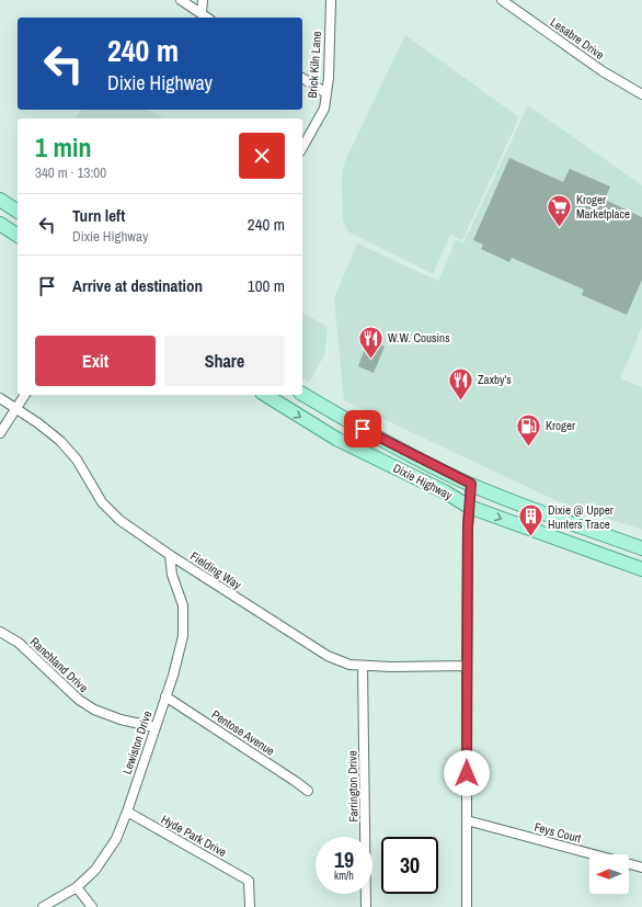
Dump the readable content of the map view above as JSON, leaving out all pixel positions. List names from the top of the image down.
{
  "streets": {
    "main road": ["Dixie Highway"],
    "street": [
      "Lesabre Drive",
      "Brick Kiln Lane",
      "Fielding Way",
      "Ranchland Drive",
      "Pentose Avenue",
      "Lewiston Drive",
      "Farrington Drive",
      "Feys Court",
      "Hyde Park Drive"
    ]
  },
  "crossings": [
    ["Fielding Way", "Lewiston Drive"],
    ["Fielding Way", "Farrington Drive"],
    ["Ranchland Drive", "Lewiston Drive"],
    ["Pentose Avenue", "Lewiston Drive"],
    ["Lewiston Drive", "Hyde Park Drive"]
  ],
  "places": {
    "supermarket": ["Kroger Marketplace"],
    "restaurant": ["W.W. Cousins", "Zaxby's"],
    "fuel station": ["Kroger"],
    "building": ["Dixie @ Upper Hunters Trace"]
  },
  "north": "left",
  "page": {
    "turn": ["240 m", "Dixie Highway"],
    "heading": ["1 min", "340 m · 13:00"],
    "list": [
      {
        "name": "Turn left",
        "note": "Dixie Highway",
        "value": "240 m"
      },
      {
        "name": "Arrive at destination",
        "value": "100 m"
      }
    ],
    "buttons": ["Exit", "Share"],
    "speed": "19 km/h",
    "limit": "30"
  }
}
